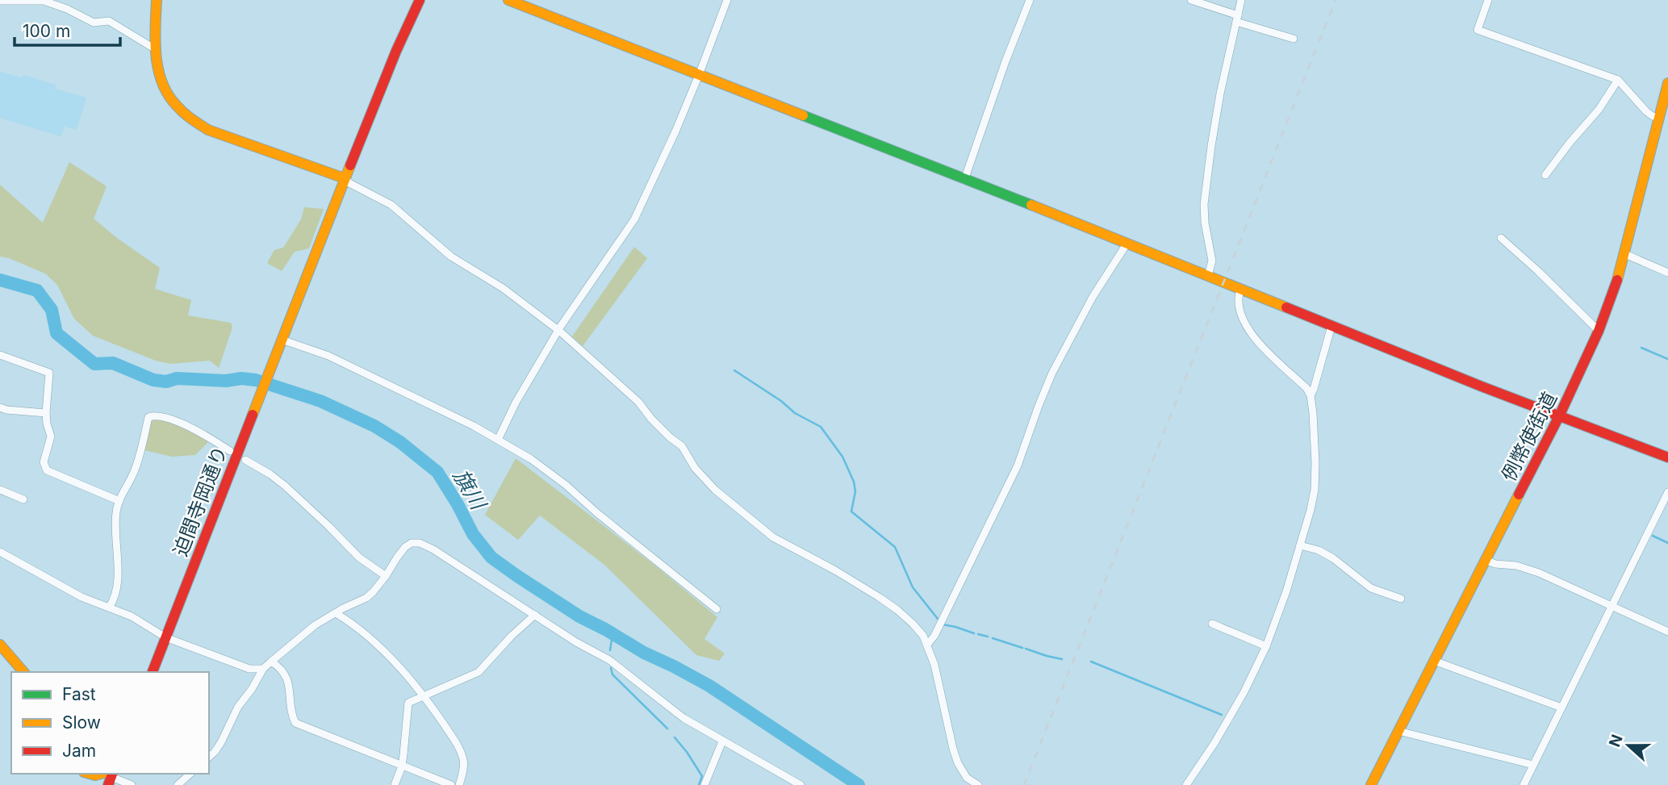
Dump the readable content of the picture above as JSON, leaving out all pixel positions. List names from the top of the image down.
{
  "streets": {
    "street": ["例幣使街道", "迫間寺岡通り"]
  },
  "water": ["旗川"],
  "legend": ["Fast", "Slow", "Jam"],
  "scale_bar": "100 m",
  "north": "left"
}
